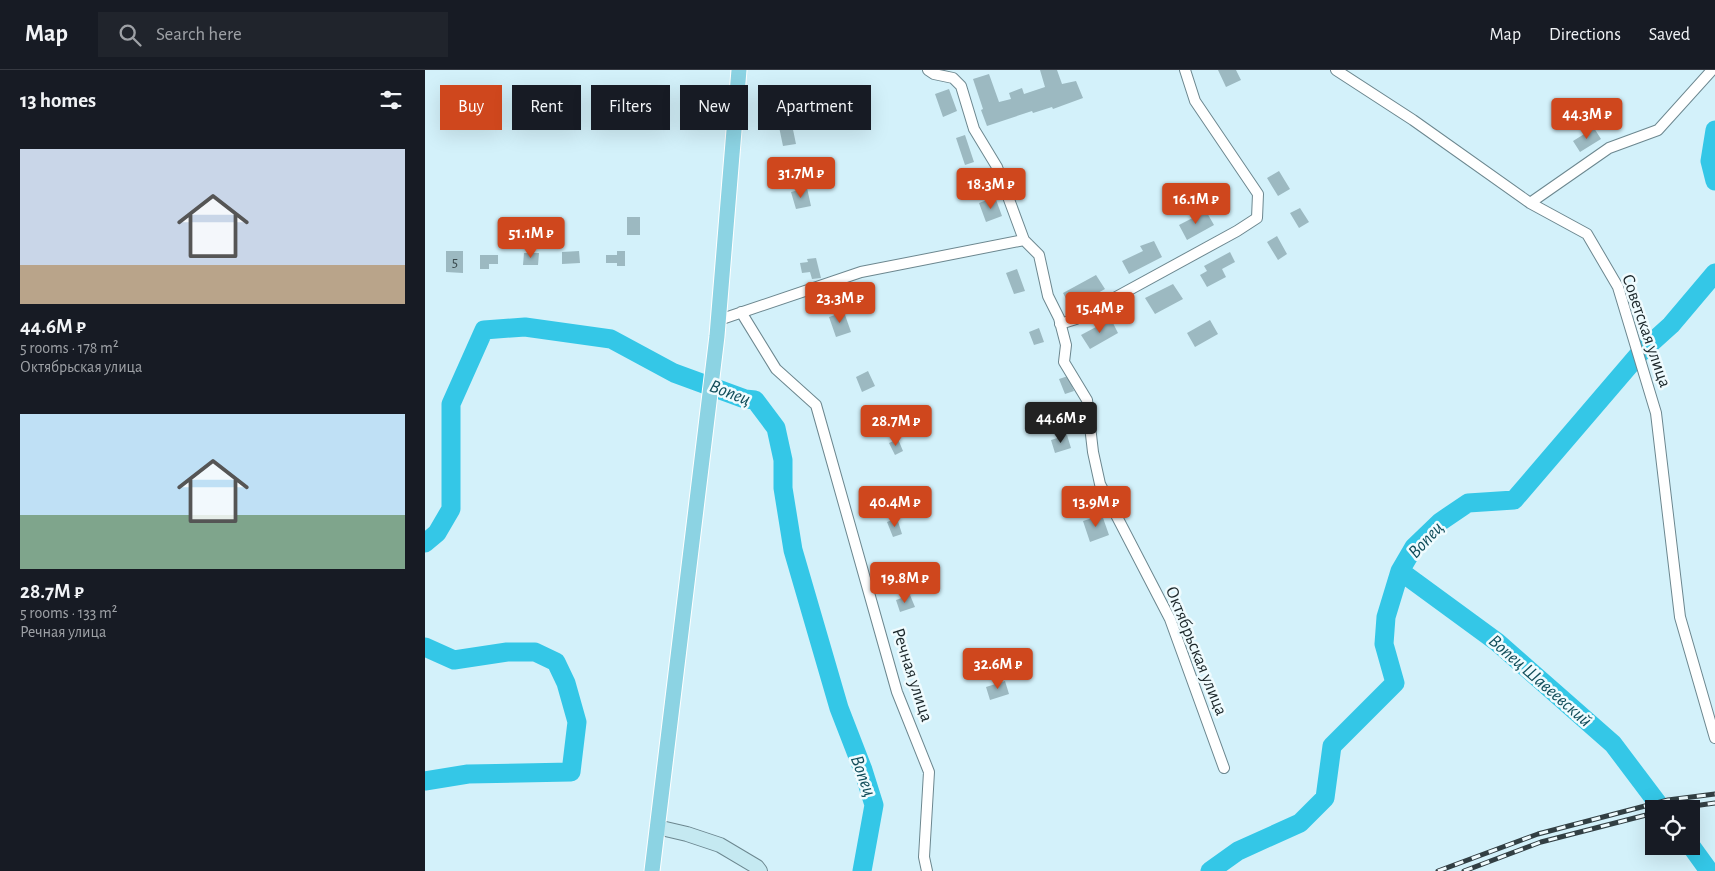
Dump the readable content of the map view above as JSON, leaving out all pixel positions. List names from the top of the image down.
{
  "streets": {
    "street": ["Советская улица", "Октябрьская улица", "Речная улица"]
  },
  "water": ["Вопец", "Вопец Шавеевский"],
  "house_numbers": ["5"],
  "page": {
    "header": "Map",
    "search": "Search here",
    "nav": ["Map", "Directions", "Saved"],
    "heading": "13 homes",
    "chip": [
      "Buy",
      "Rent",
      "Filters",
      "New",
      "Apartment"
    ],
    "price": [
      "44.3M ₽",
      "31.7M ₽",
      "18.3M ₽",
      "16.1M ₽",
      "51.1M ₽",
      "23.3M ₽",
      "15.4M ₽",
      "44.6M ₽",
      "28.7M ₽",
      "40.4M ₽",
      "13.9M ₽",
      "19.8M ₽",
      "32.6M ₽"
    ],
    "list": [
      {
        "name": "44.6M ₽",
        "note": "5 rooms · 178 m² · Октябрьская улица"
      },
      {
        "name": "28.7M ₽",
        "note": "5 rooms · 133 m² · Речная улица"
      }
    ]
  }
}
